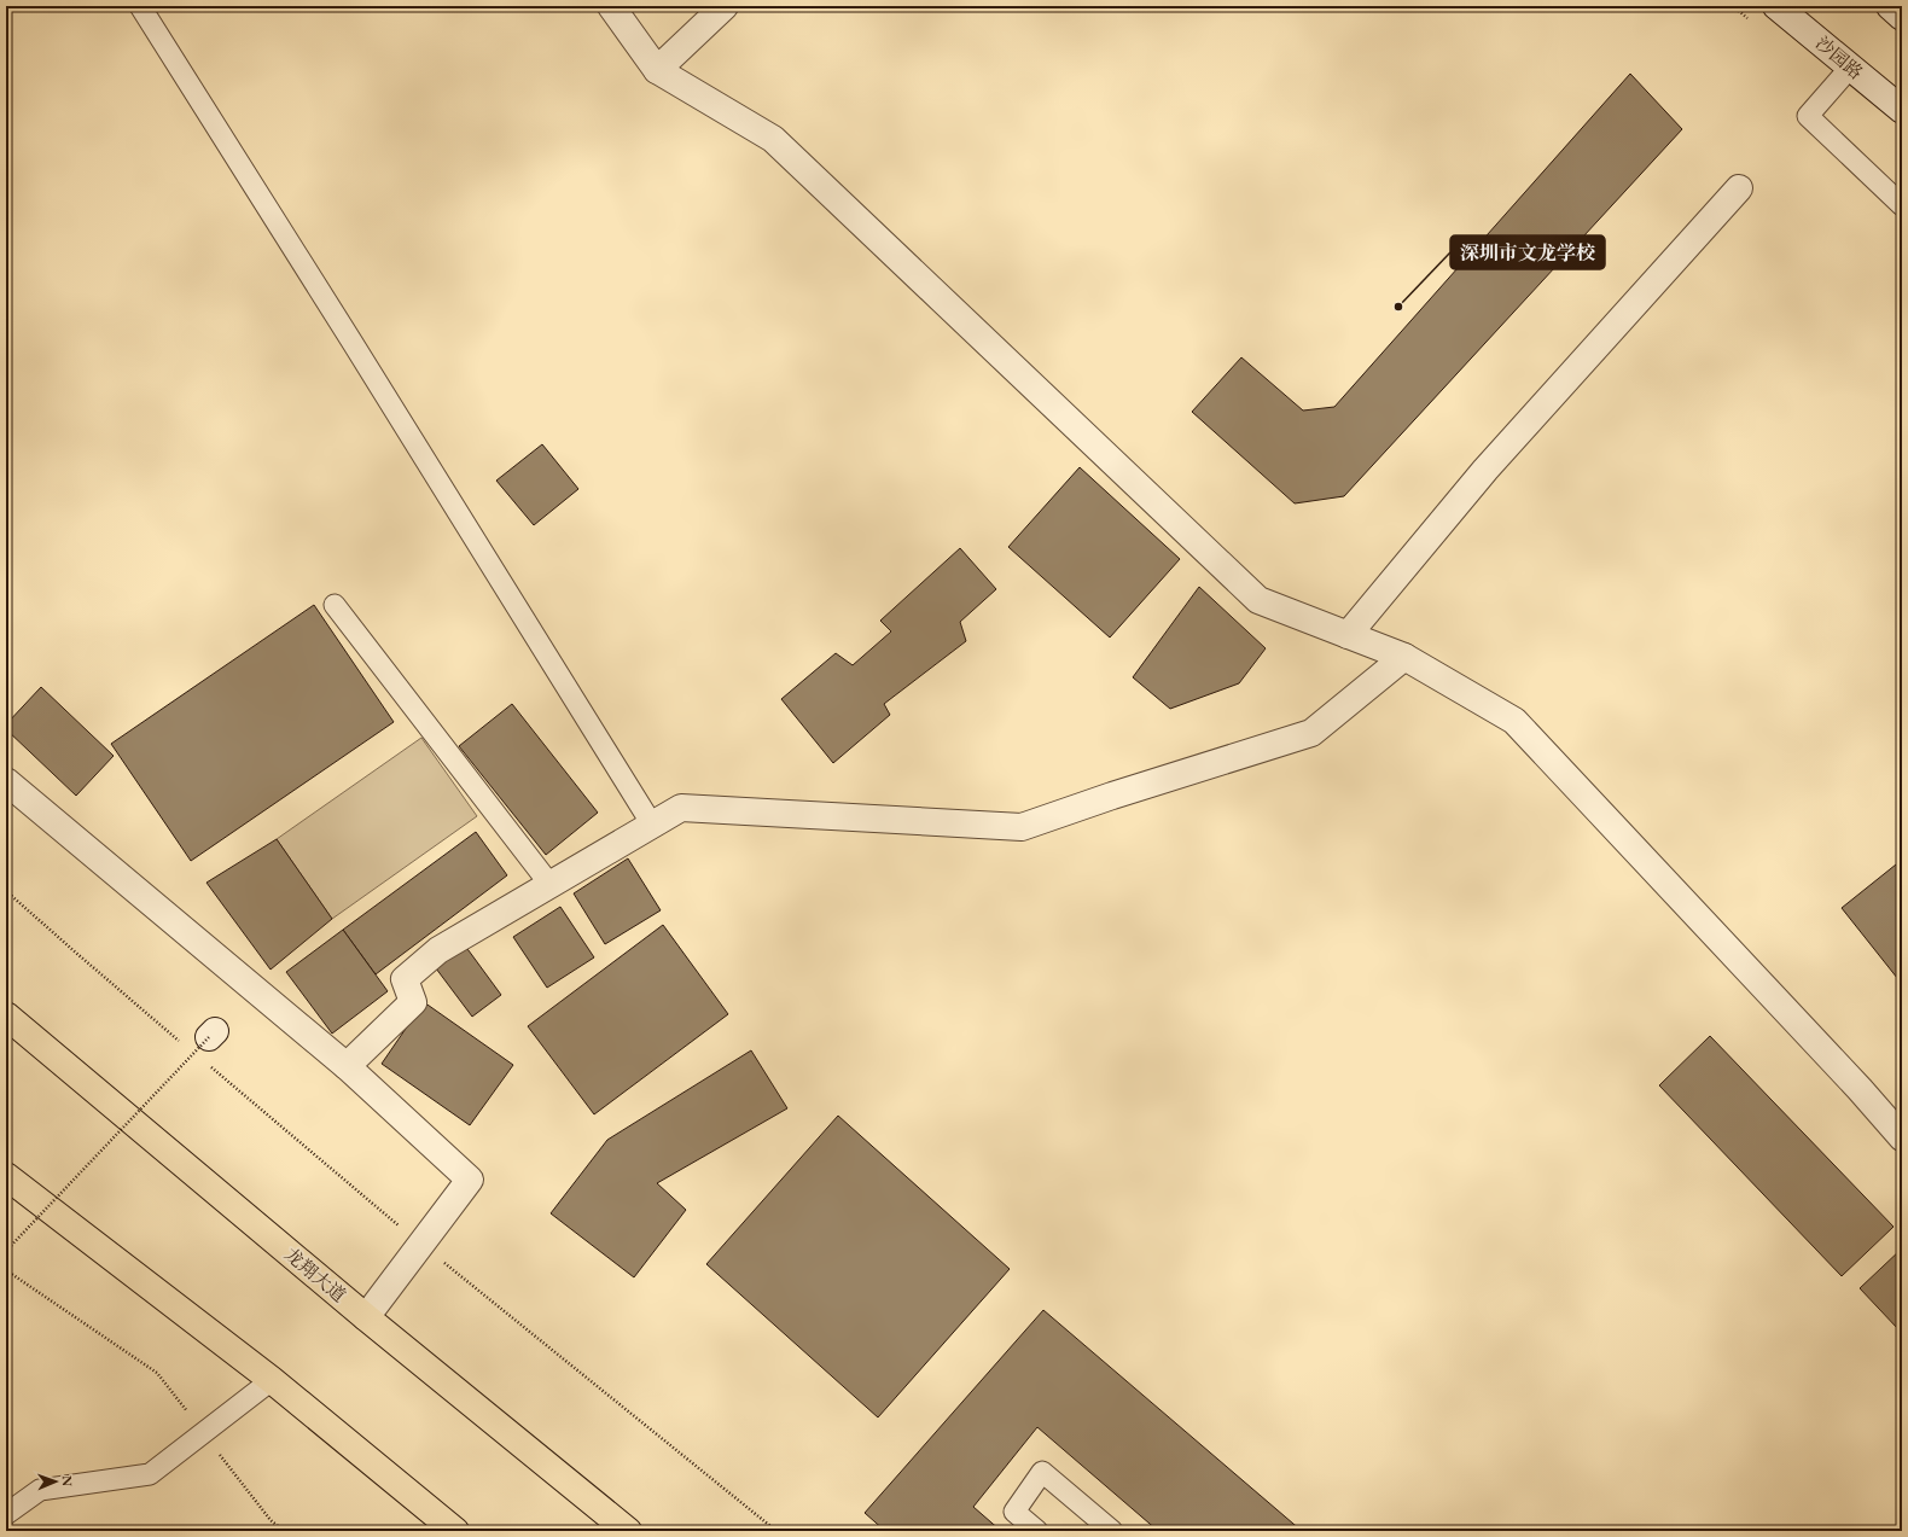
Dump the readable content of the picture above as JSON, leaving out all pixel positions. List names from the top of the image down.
{
  "streets": {
    "main road": ["龙翔大道"],
    "street": ["沙园路"]
  },
  "places": ["深圳市文龙学校"],
  "north": "right"
}
